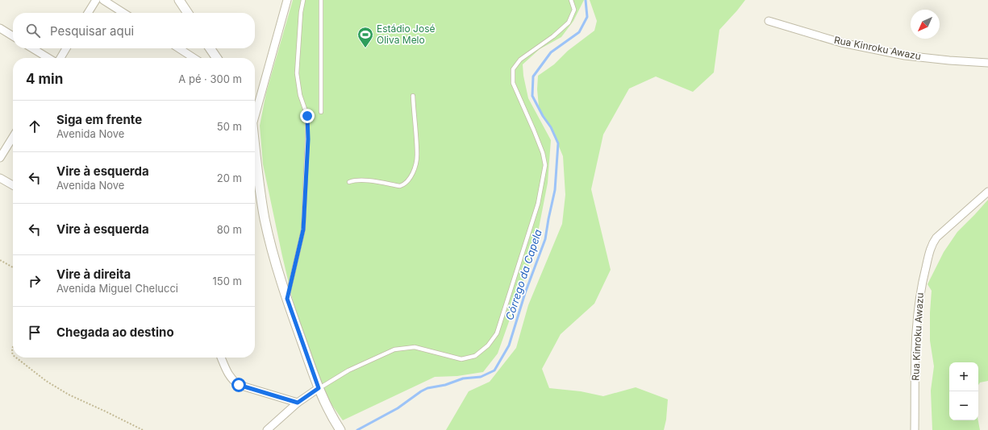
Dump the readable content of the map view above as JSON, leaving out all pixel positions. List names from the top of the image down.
{
  "streets": {
    "street": ["Rua Kinroku Awazu"]
  },
  "water": ["Córrego da Capela"],
  "places": {
    "sports": ["Estádio José Oliva Melo"]
  },
  "north": "bottom left",
  "page": {
    "search": "Pesquisar aqui",
    "heading": ["4 min", "A pé · 300 m"],
    "list": [
      ["Siga em frente", "Avenida Nove", "50 m"],
      ["Vire à esquerda", "Avenida Nove", "20 m"],
      ["Vire à esquerda", "80 m"],
      ["Vire à direita", "Avenida Miguel Chelucci", "150 m"],
      "Chegada ao destino"
    ],
    "map_buttons": ["+", "−"]
  }
}
